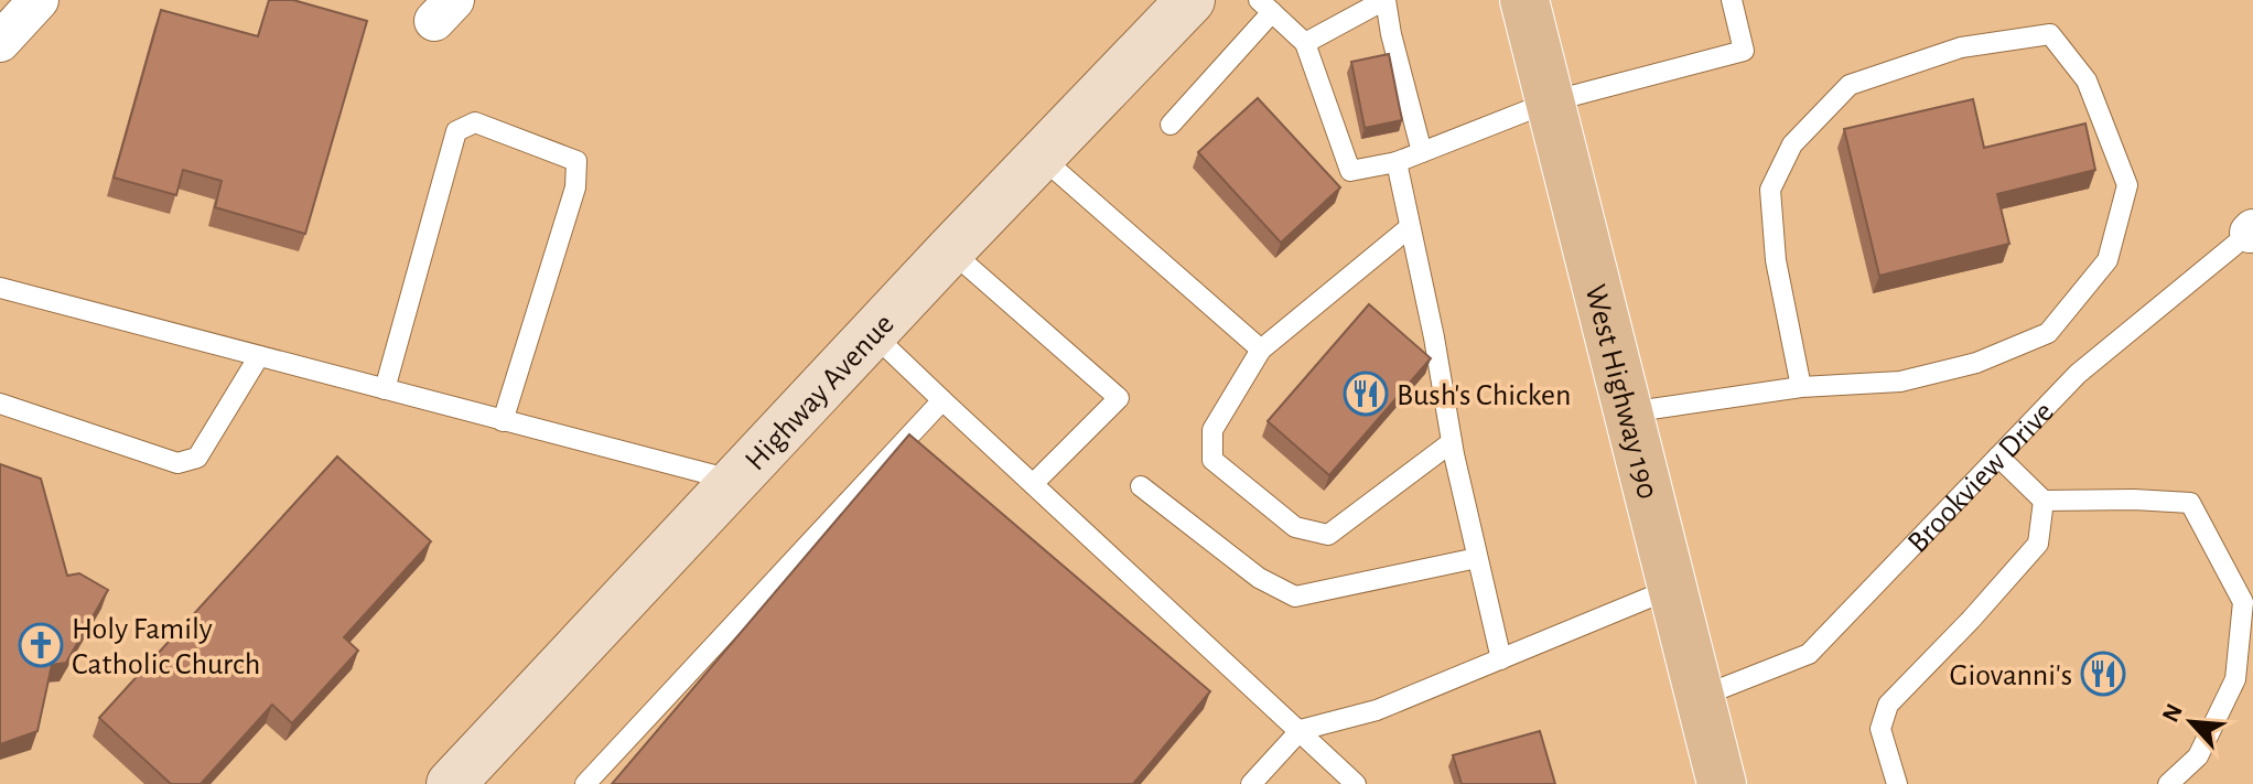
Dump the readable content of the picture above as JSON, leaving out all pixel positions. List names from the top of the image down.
{
  "streets": {
    "main road": ["West Highway 190"],
    "street": ["Highway Avenue"],
    "lane": ["Brookview Drive"]
  },
  "crossings": [
    ["West Highway 190", "Brookview Drive"]
  ],
  "places": {
    "restaurant": ["Bush's Chicken", "Giovanni's"],
    "church": ["Holy Family Catholic Church"]
  },
  "north": "top left"
}
